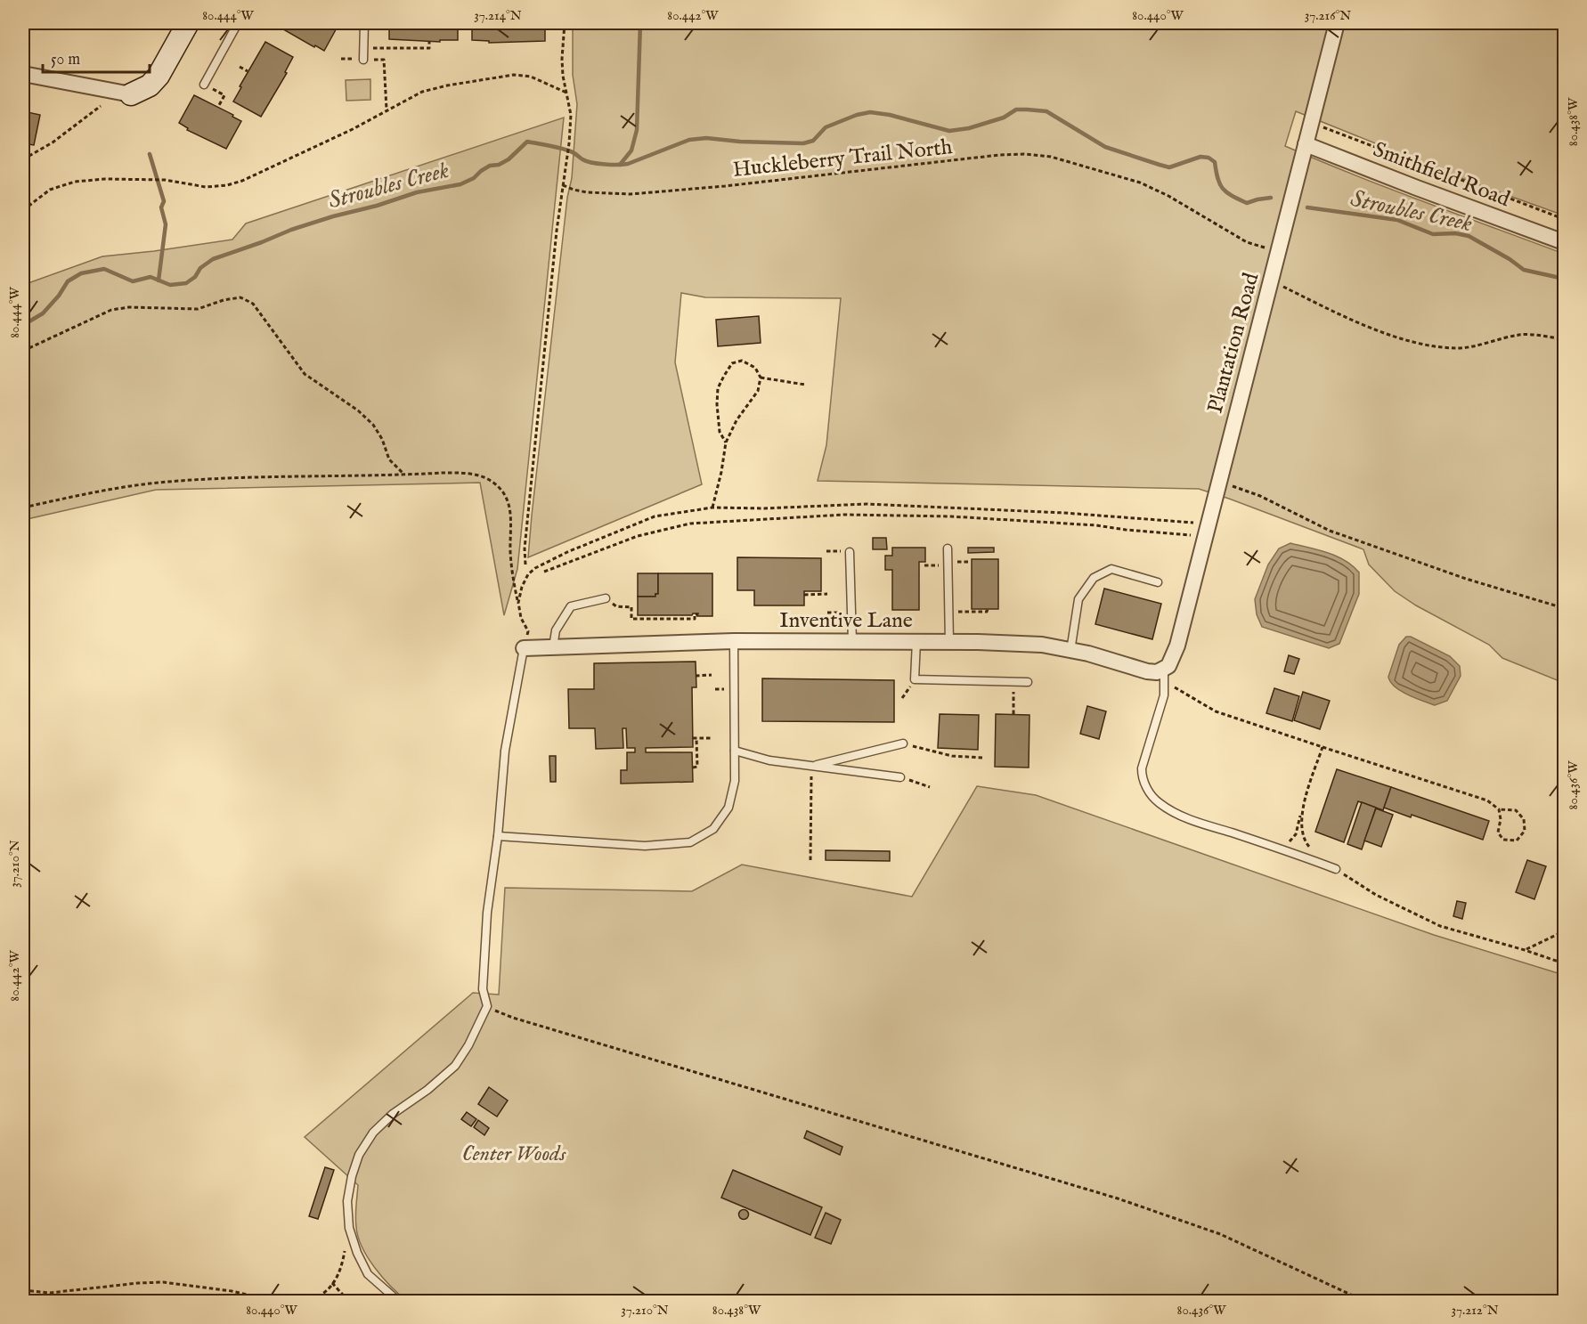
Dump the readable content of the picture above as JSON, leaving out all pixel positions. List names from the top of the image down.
{
  "streets": {
    "street": ["Smithfield Road", "Plantation Road", "Inventive Lane"],
    "path": ["Huckleberry Trail North"]
  },
  "crossings": [
    ["Smithfield Road", "Plantation Road"],
    ["Plantation Road", "Inventive Lane"]
  ],
  "water": ["Stroubles Creek"],
  "parks": ["Center Woods"],
  "scale_bar": "50 m",
  "coordinates": [
    "80.444°W",
    "37.214°N",
    "80.442°W",
    "80.440°W",
    "37.216°N",
    "80.438°W",
    "80.436°W",
    "37.210°N",
    "37.212°N"
  ]
}
